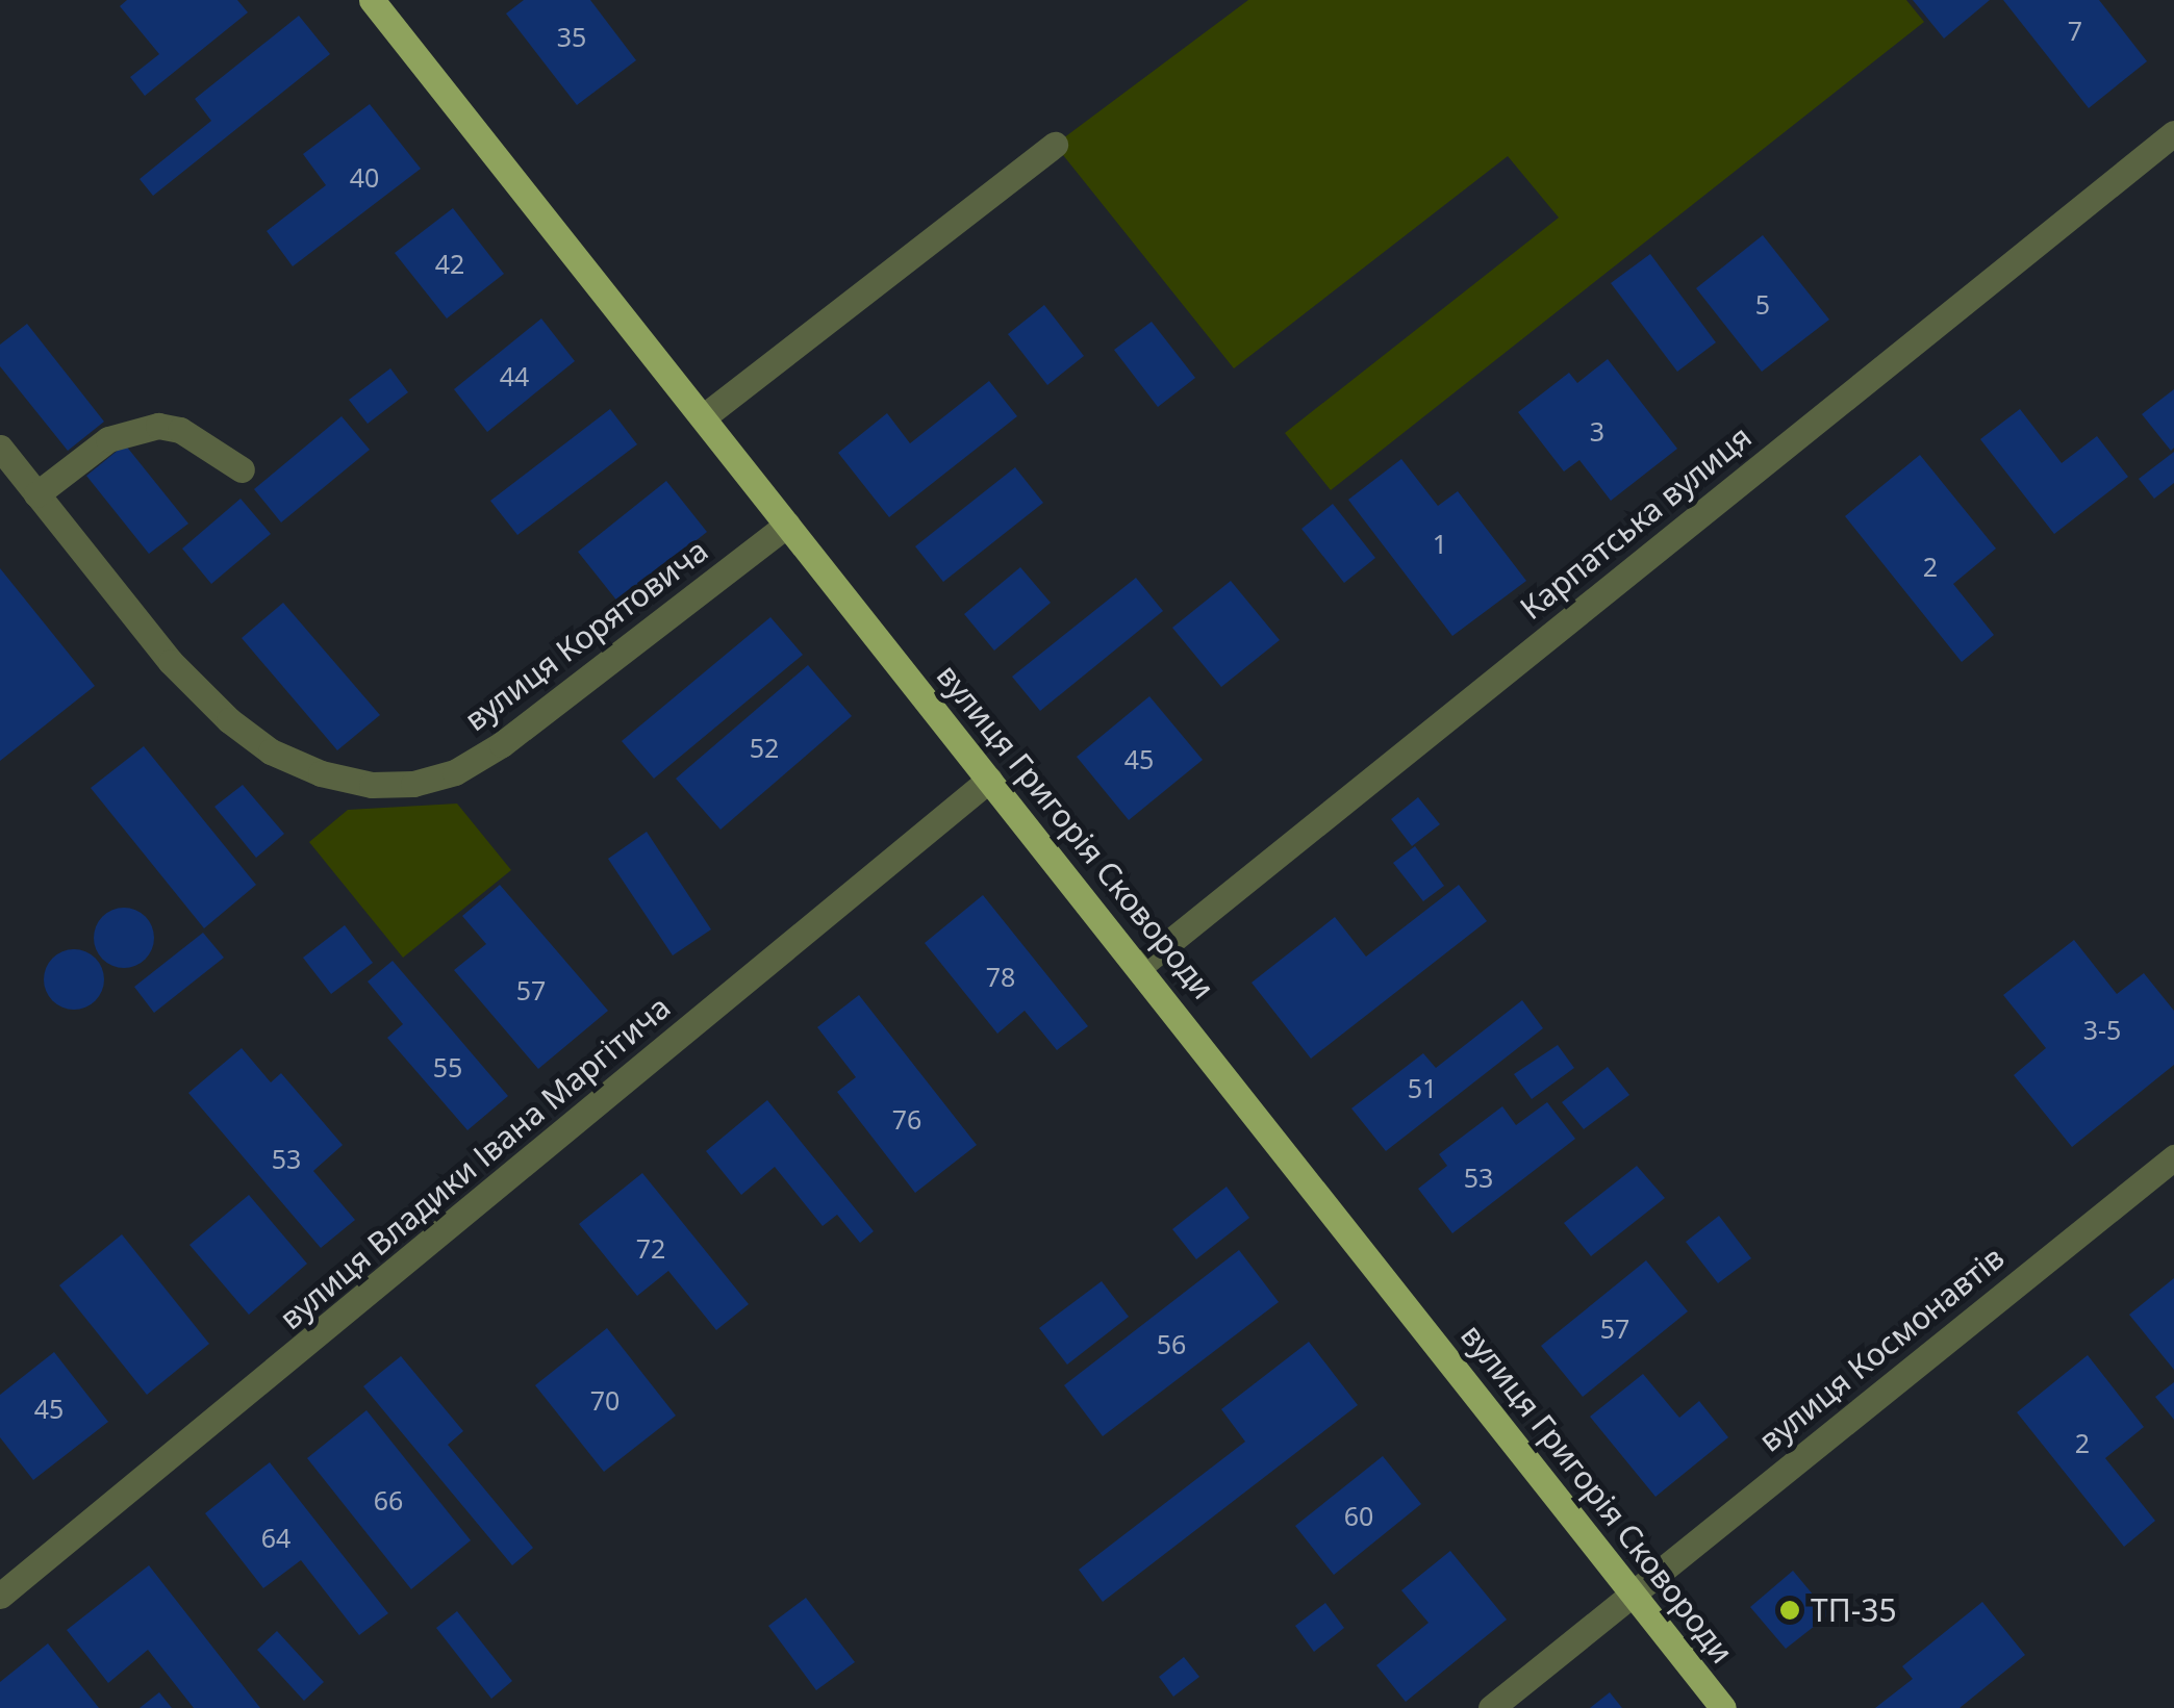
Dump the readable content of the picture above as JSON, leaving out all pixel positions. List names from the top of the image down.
{
  "streets": {
    "main road": ["вулиця Григорія Сковороди"],
    "street": [
      "Карпатська вулиця",
      "вулиця Корятовича",
      "вулиця Владики Івана Маргітича",
      "вулиця Космонавтів"
    ]
  },
  "crossings": [
    ["Карпатська вулиця", "вулиця Григорія Сковороди"],
    ["вулиця Корятовича", "вулиця Григорія Сковороди"],
    ["вулиця Григорія Сковороди", "вулиця Владики Івана Маргітича"],
    ["вулиця Григорія Сковороди", "вулиця Космонавтів"]
  ],
  "places": ["ТП-35"],
  "house_numbers": [
    "7",
    "35",
    "40",
    "42",
    "5",
    "44",
    "3",
    "1",
    "2",
    "52",
    "45",
    "78",
    "57",
    "3-5",
    "55",
    "51",
    "76",
    "53",
    "53",
    "72",
    "57",
    "56",
    "70",
    "45",
    "2",
    "66",
    "60",
    "64"
  ]
}
